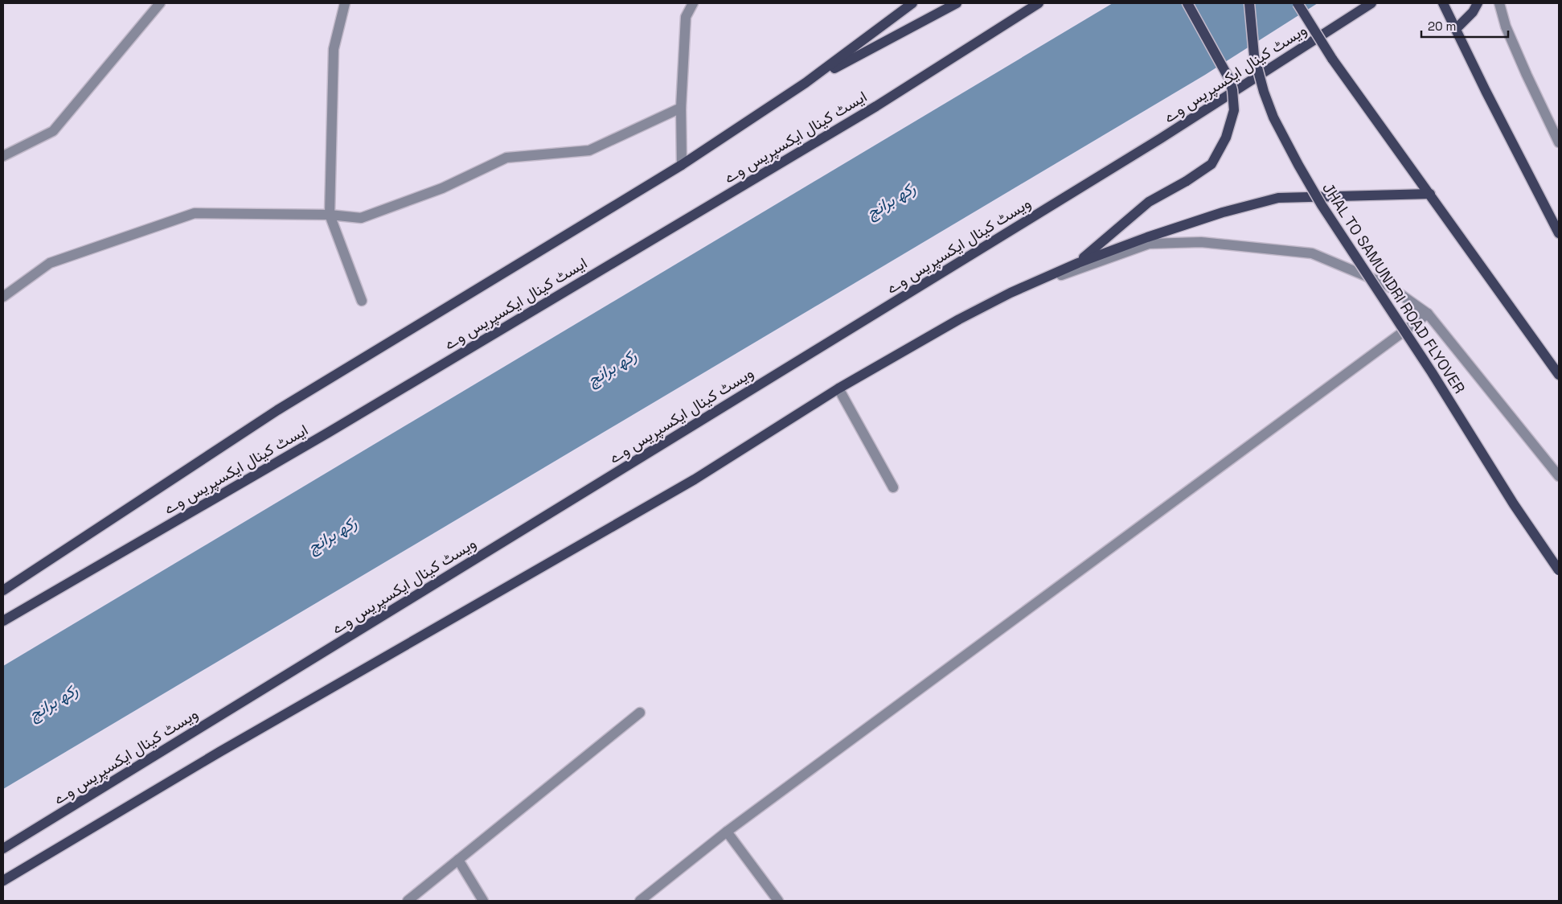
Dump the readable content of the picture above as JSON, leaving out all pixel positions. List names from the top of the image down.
{
  "streets": {
    "main road": ["ویسٹ کینال ایکسپریس وے", "ایسٹ کینال ایکسپریس وے", "JHAL TO SAMUNDRI ROAD FLYOVER"]
  },
  "water": ["رکھ برانچ"],
  "scale_bar": "20 m"
}
